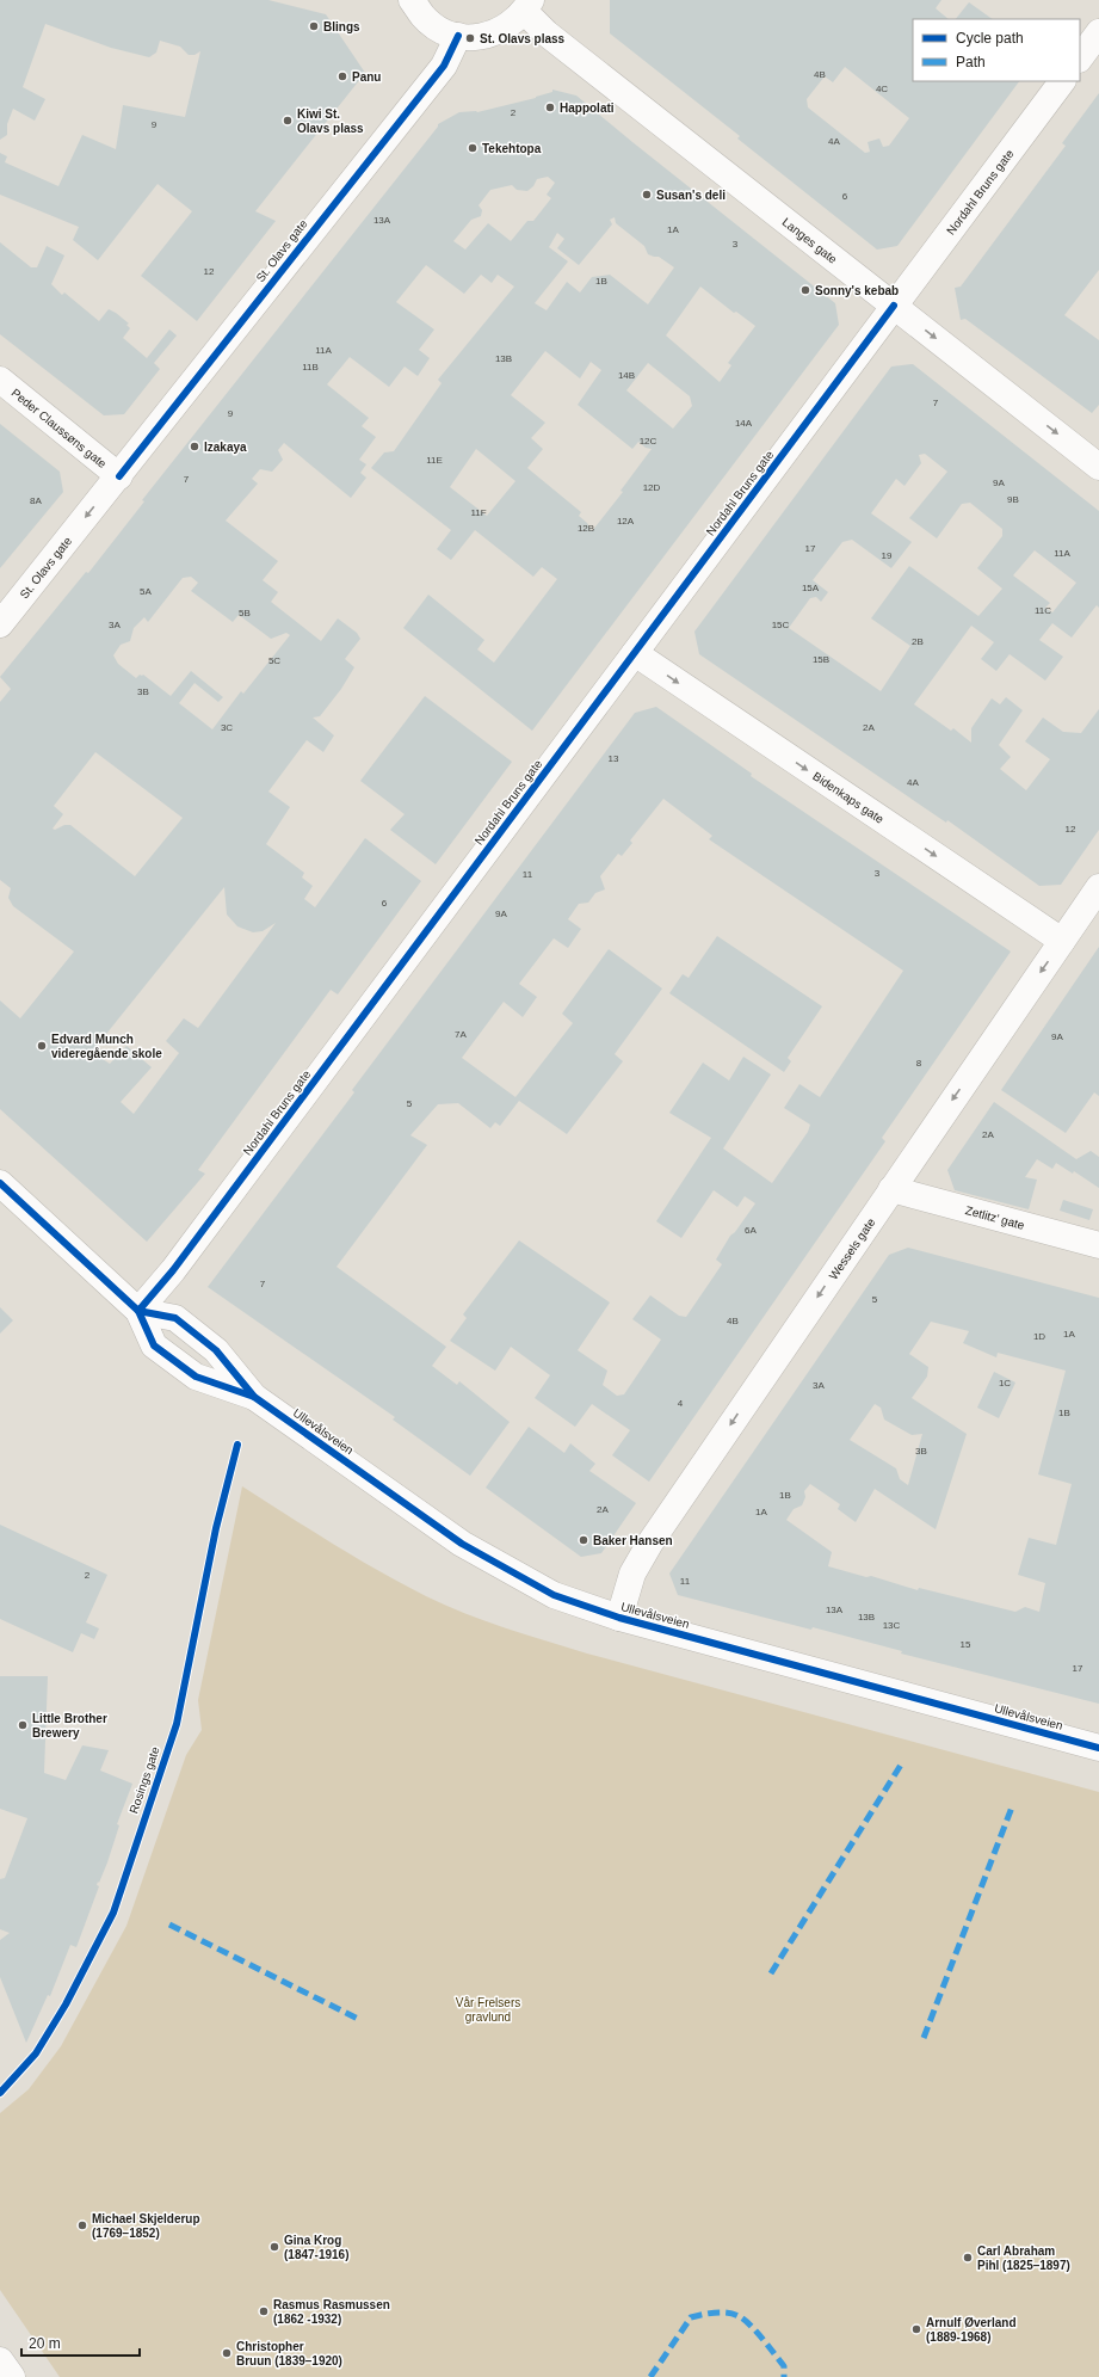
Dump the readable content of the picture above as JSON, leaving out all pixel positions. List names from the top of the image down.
{
  "streets": {
    "street": [
      "Nordahl Bruns gate",
      "Langes gate",
      "St. Olavs gate",
      "Peder Claussøns gate",
      "Bidenkaps gate",
      "Zetlitz’ gate",
      "Wessels gate",
      "Ullevålsveien"
    ],
    "cycle path": ["Rosings gate"]
  },
  "crossings": [
    ["Nordahl Bruns gate", "Langes gate"],
    ["Nordahl Bruns gate", "Bidenkaps gate"],
    ["Nordahl Bruns gate", "Ullevålsveien"],
    ["St. Olavs gate", "Peder Claussøns gate"],
    ["Bidenkaps gate", "Wessels gate"],
    ["Zetlitz’ gate", "Wessels gate"],
    ["Wessels gate", "Ullevålsveien"]
  ],
  "one_way": ["Langes gate", "Bidenkaps gate", "Wessels gate"],
  "parks": ["Vår Frelsers gravlund"],
  "places": [
    "Blings",
    "St. Olavs plass",
    "Panu",
    "Happolati",
    "Kiwi St. Olavs plass",
    "Tekehtopa",
    "Susan's deli",
    "Sonny's kebab",
    "Izakaya",
    "Edvard Munch videregående skole",
    "Baker Hansen",
    "Little Brother Brewery",
    "Michael Skjelderup (1769–1852)",
    "Gina Krog (1847-1916)",
    "Carl Abraham Pihl (1825–1897)",
    "Rasmus Rasmussen (1862 -1932)",
    "Arnulf Øverland (1889-1968)",
    "Christopher Bruun (1839–1920)"
  ],
  "house_numbers": [
    "4B",
    "4C",
    "2",
    "9",
    "4A",
    "6",
    "13A",
    "1A",
    "3",
    "12",
    "1B",
    "11A",
    "13B",
    "11B",
    "14B",
    "7",
    "9",
    "14A",
    "12C",
    "11E",
    "7",
    "9A",
    "12D",
    "9B",
    "8A",
    "11F",
    "12A",
    "12B",
    "17",
    "11A",
    "19",
    "15A",
    "5A",
    "11C",
    "5B",
    "3A",
    "15C",
    "2B",
    "15B",
    "5C",
    "3B",
    "3C",
    "2A",
    "13",
    "4A",
    "12",
    "3",
    "11",
    "6",
    "9A",
    "7A",
    "9A",
    "8",
    "5",
    "2A",
    "6A",
    "7",
    "5",
    "4B",
    "1A",
    "1D",
    "1C",
    "3A",
    "4",
    "1B",
    "3B",
    "1B",
    "2A",
    "1A",
    "2",
    "11",
    "13A",
    "13B",
    "13C",
    "15",
    "17"
  ],
  "legend": ["Cycle path", "Path"],
  "scale_bar": "20 m"
}
